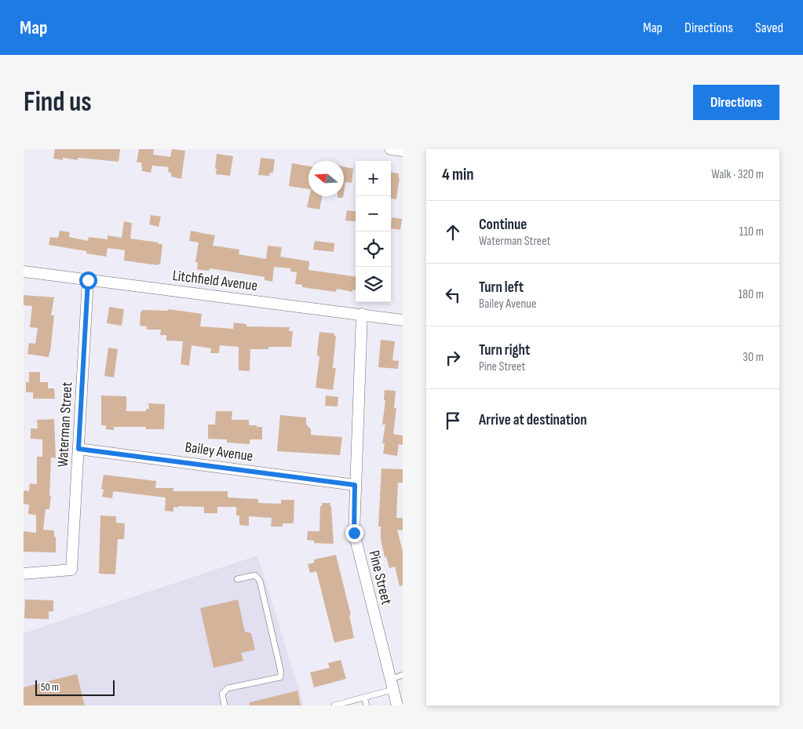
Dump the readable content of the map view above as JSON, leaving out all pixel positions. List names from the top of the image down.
{
  "streets": {
    "street": [
      "Litchfield Avenue",
      "Waterman Street",
      "Bailey Avenue",
      "Pine Street"
    ]
  },
  "crossings": [
    ["Litchfield Avenue", "Waterman Street"],
    ["Litchfield Avenue", "Pine Street"],
    ["Waterman Street", "Bailey Avenue"],
    ["Bailey Avenue", "Pine Street"]
  ],
  "scale_bar": "50 m",
  "north": "left",
  "page": {
    "header": "Map",
    "nav": ["Map", "Directions", "Saved"],
    "buttons": "Directions",
    "title": "Find us",
    "heading": ["4 min", "Walk · 320 m"],
    "map_buttons": ["+", "−"],
    "list": [
      ["Continue", "Waterman Street", "110 m"],
      ["Turn left", "Bailey Avenue", "180 m"],
      ["Turn right", "Pine Street", "30 m"],
      "Arrive at destination"
    ],
    "scale": "50 m"
  }
}
